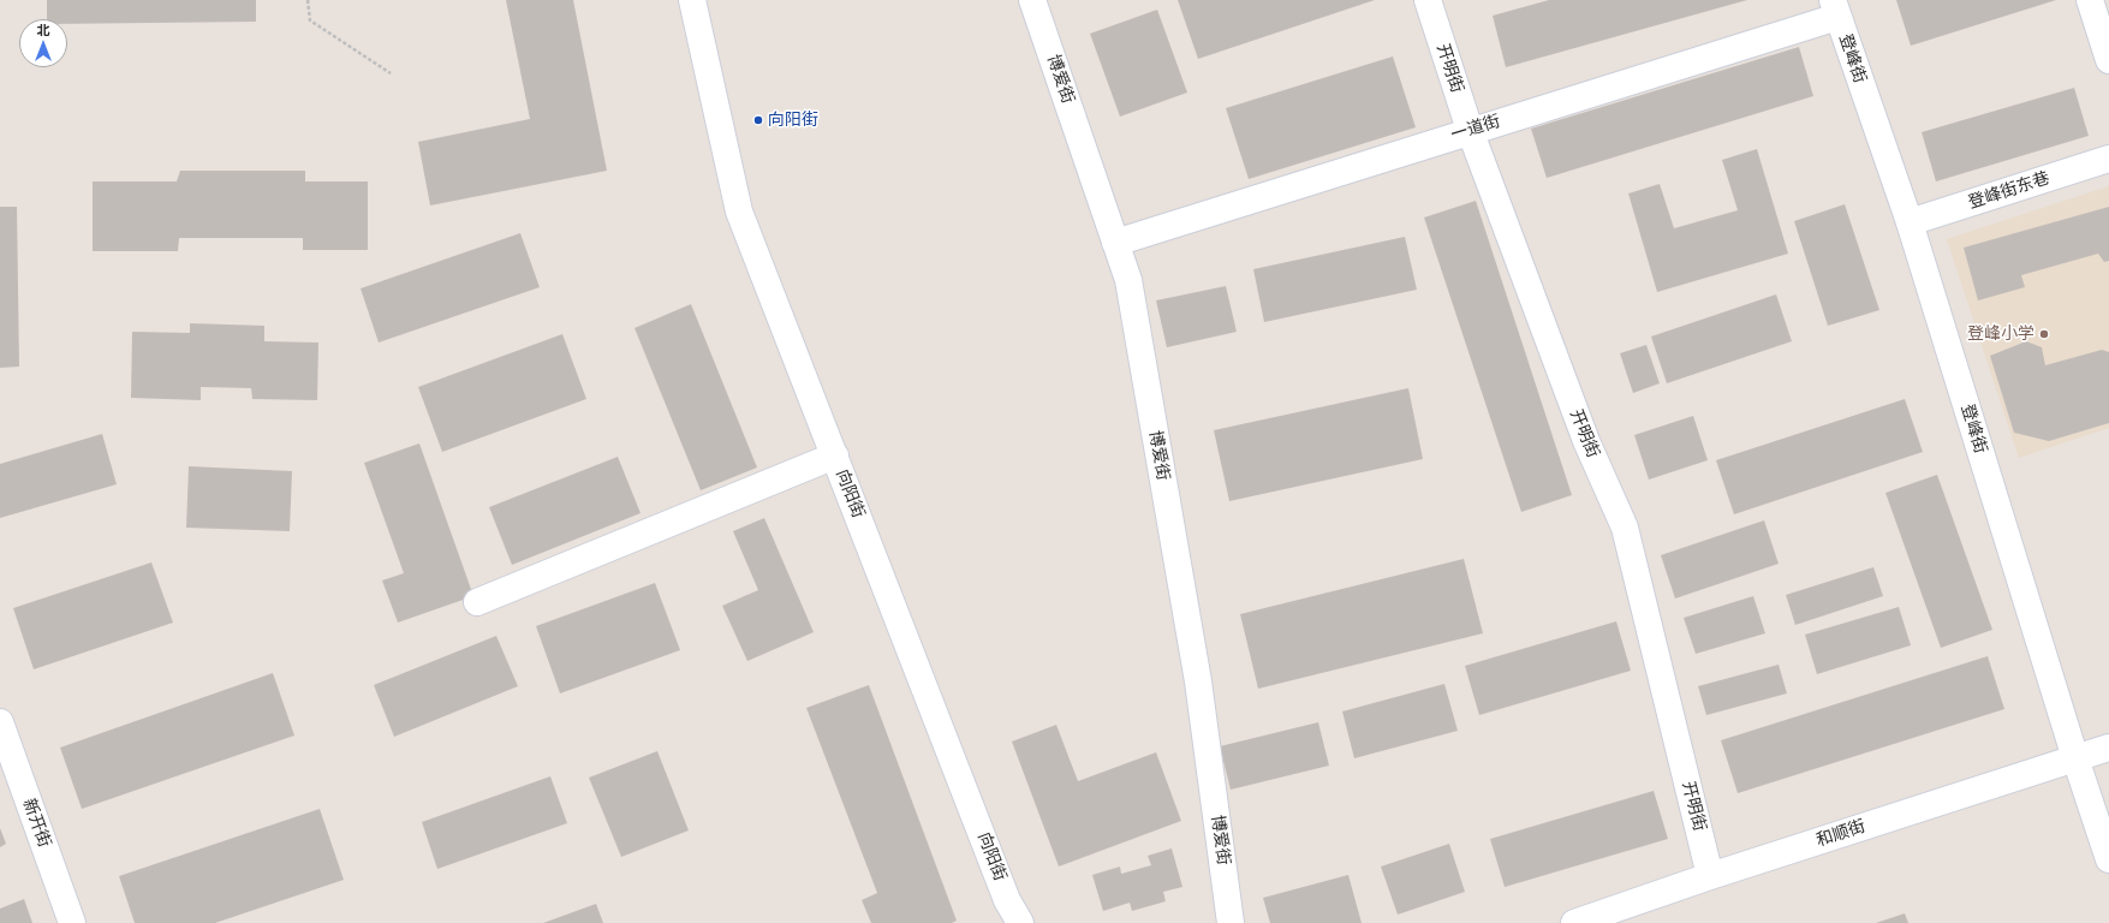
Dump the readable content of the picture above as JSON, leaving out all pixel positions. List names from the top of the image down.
{
  "streets": {
    "street": [
      "登峰街",
      "开明街",
      "博爱街",
      "一道街",
      "登峰街东巷",
      "向阳街",
      "新开街",
      "和顺街"
    ]
  },
  "crossings": [
    ["登峰街", "一道街"],
    ["登峰街", "登峰街东巷"],
    ["登峰街", "和顺街"],
    ["开明街", "一道街"],
    ["开明街", "和顺街"],
    ["博爱街", "一道街"]
  ],
  "places": ["向阳街", "登峰小学"],
  "north": "top"
}
